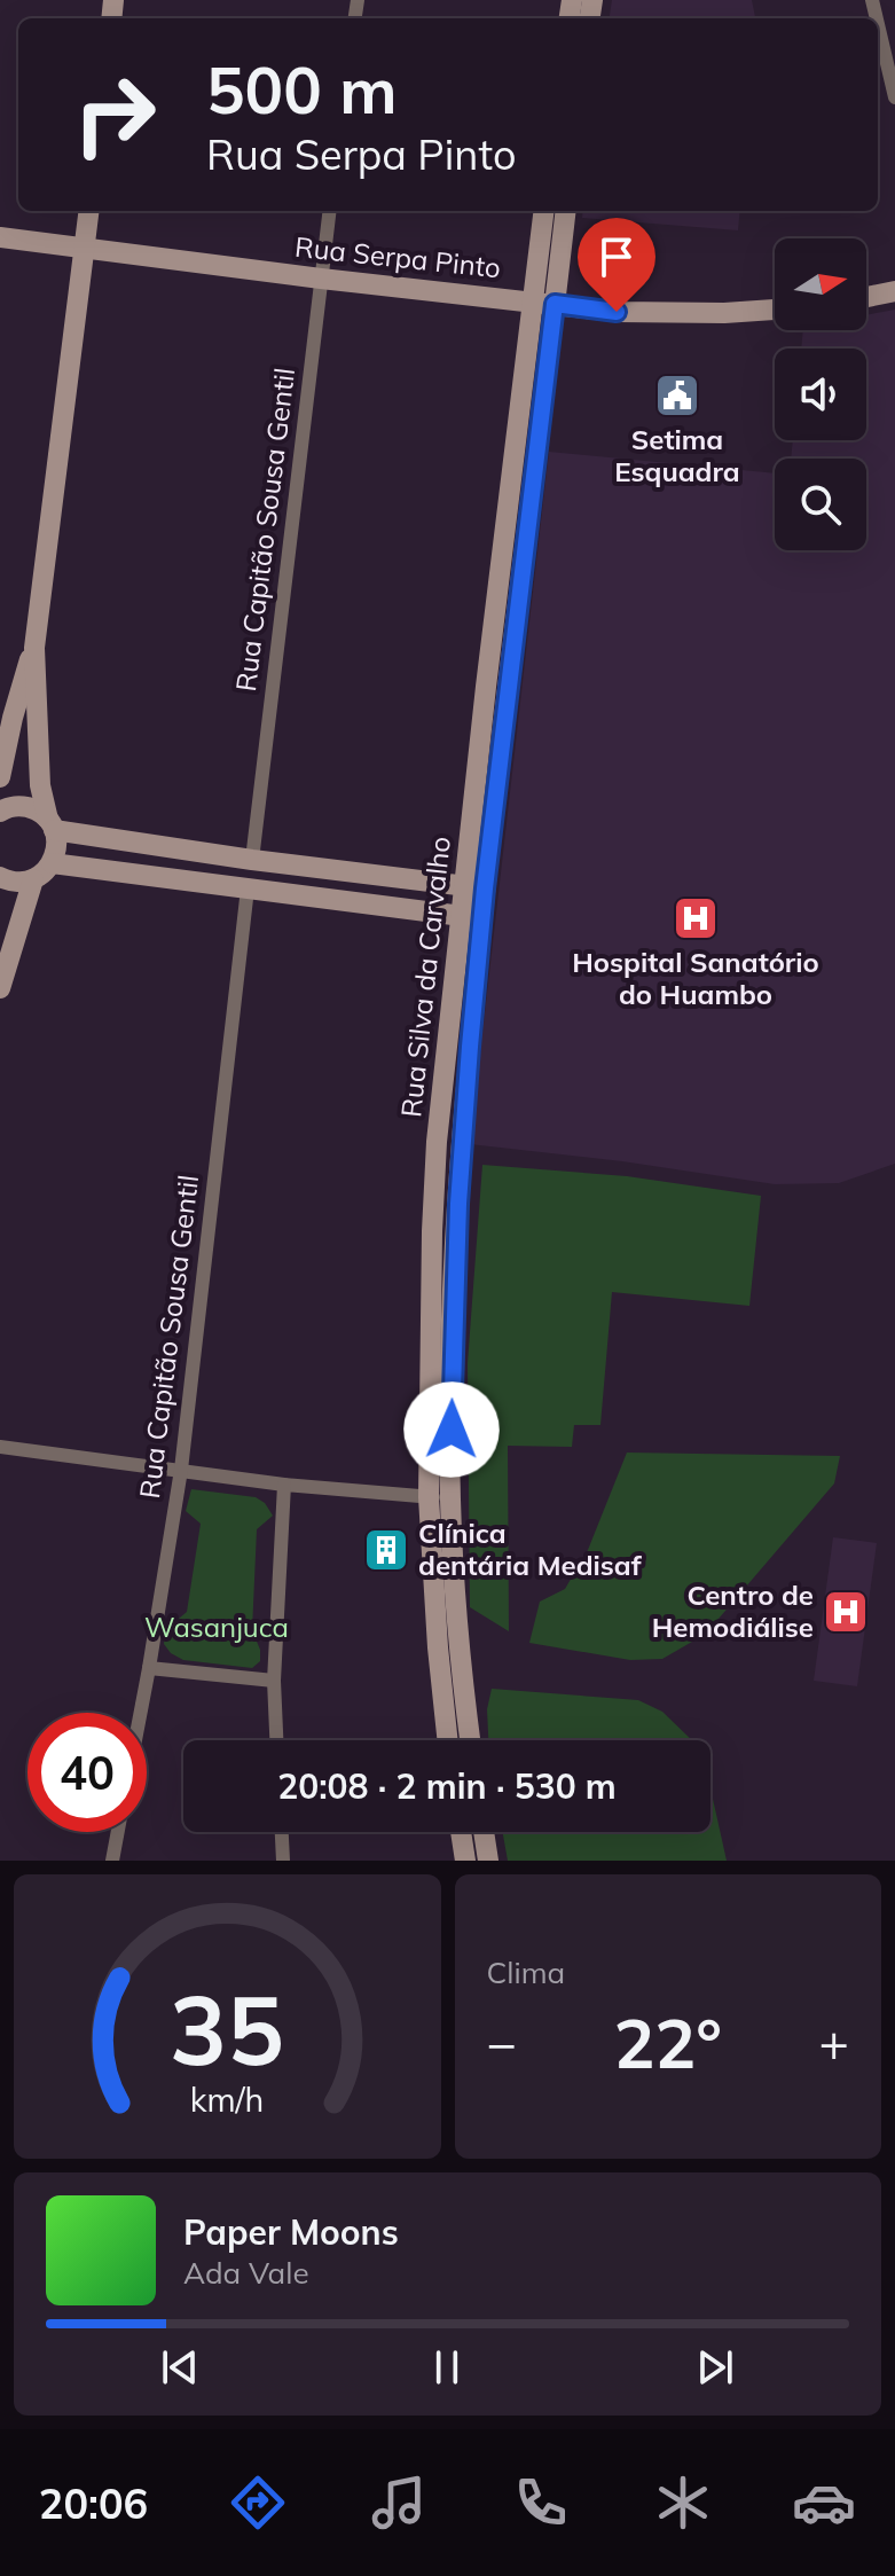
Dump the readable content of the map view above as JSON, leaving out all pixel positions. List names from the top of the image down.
{
  "streets": {
    "street": ["Rua Serpa Pinto", "Rua Capitão Sousa Gentil", "Rua Silva da Carvalho"]
  },
  "crossings": [
    ["Rua Serpa Pinto", "Rua Capitão Sousa Gentil"],
    ["Rua Serpa Pinto", "Rua Silva da Carvalho"]
  ],
  "parks": ["Wasanjuca"],
  "places": {
    "public building": ["Setima Esquadra"],
    "hospital": ["Hospital Sanatório do Huambo", "Centro de Hemodiálise"],
    "building": ["Clínica dentária Medisaf"]
  },
  "north": "right",
  "page": {
    "turn": ["500 m", "Rua Serpa Pinto"],
    "limit": "40",
    "trip": "20:08 · 2 min · 530 m",
    "tile": "Clima",
    "heat": ["−", "22°", "+"],
    "song": ["Paper Moons", "Ada Vale"],
    "tabs": "20:06",
    "gauge": ["35", "km/h"]
  }
}
